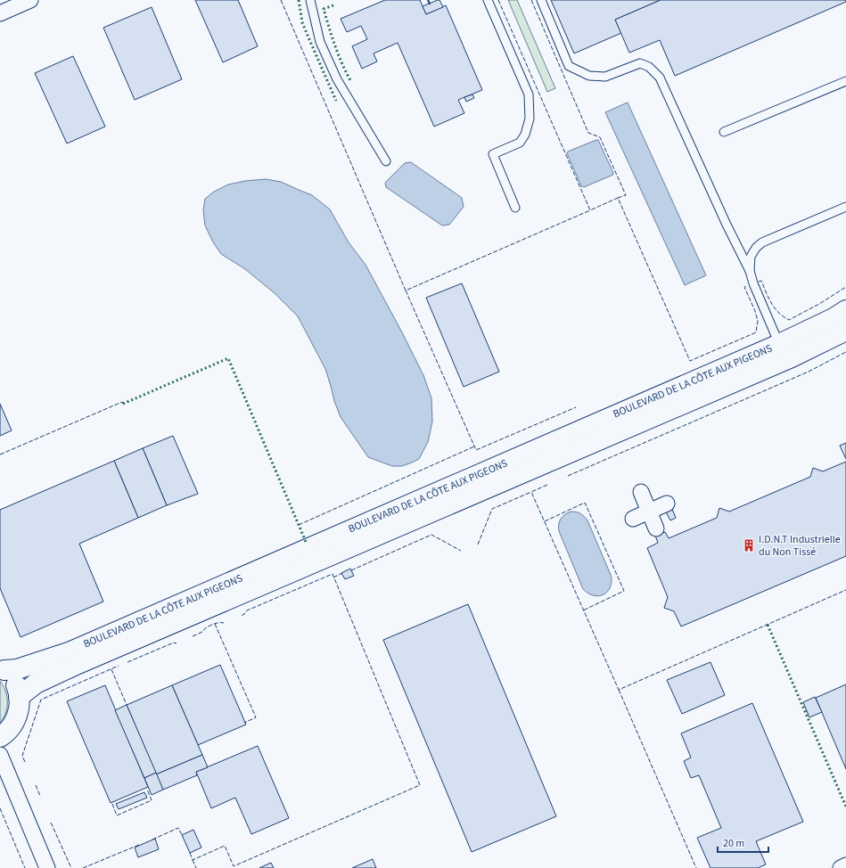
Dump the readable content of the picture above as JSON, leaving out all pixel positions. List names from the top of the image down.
{
  "streets": {
    "street": ["BOULEVARD DE LA CÔTE AUX PIGEONS"]
  },
  "places": {
    "building": ["I.D.N.T Industrielle du Non Tissé"]
  },
  "scale_bar": "20 m"
}
